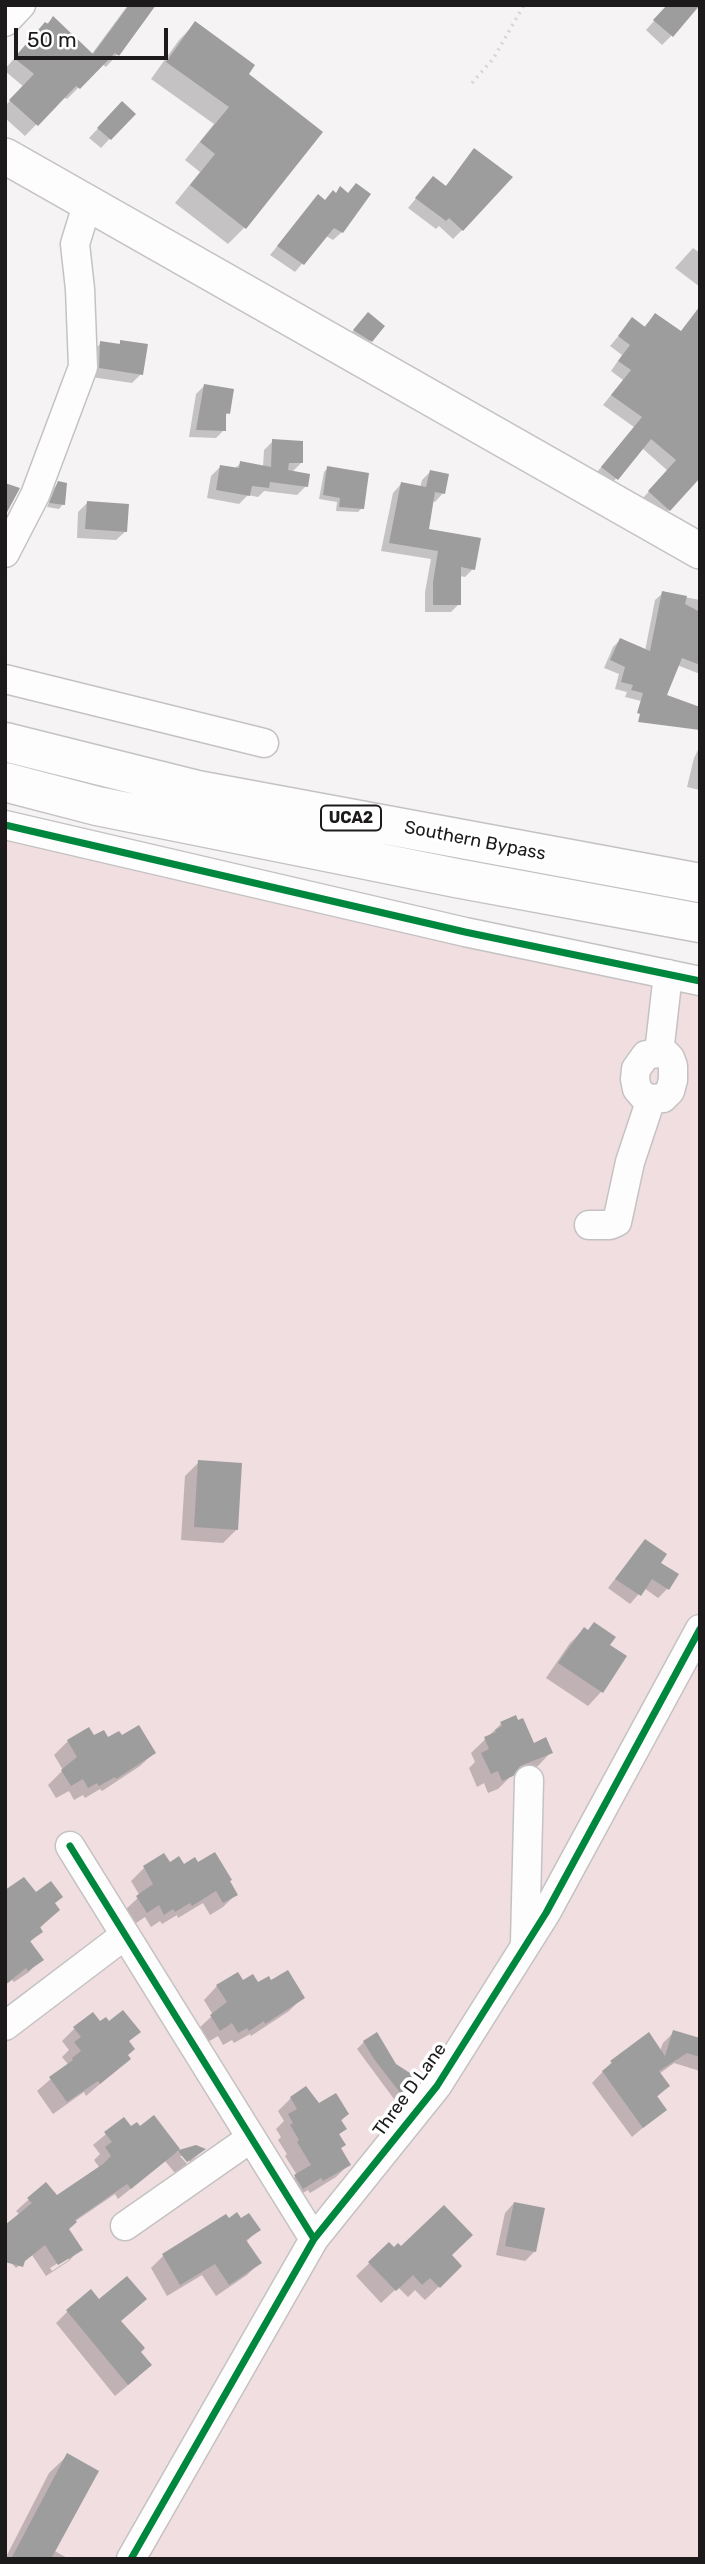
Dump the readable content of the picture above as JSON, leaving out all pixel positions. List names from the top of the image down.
{
  "streets": {
    "highway": ["UCA2", "Southern Bypass"],
    "street": ["Three D Lane"]
  },
  "scale_bar": "50 m"
}
